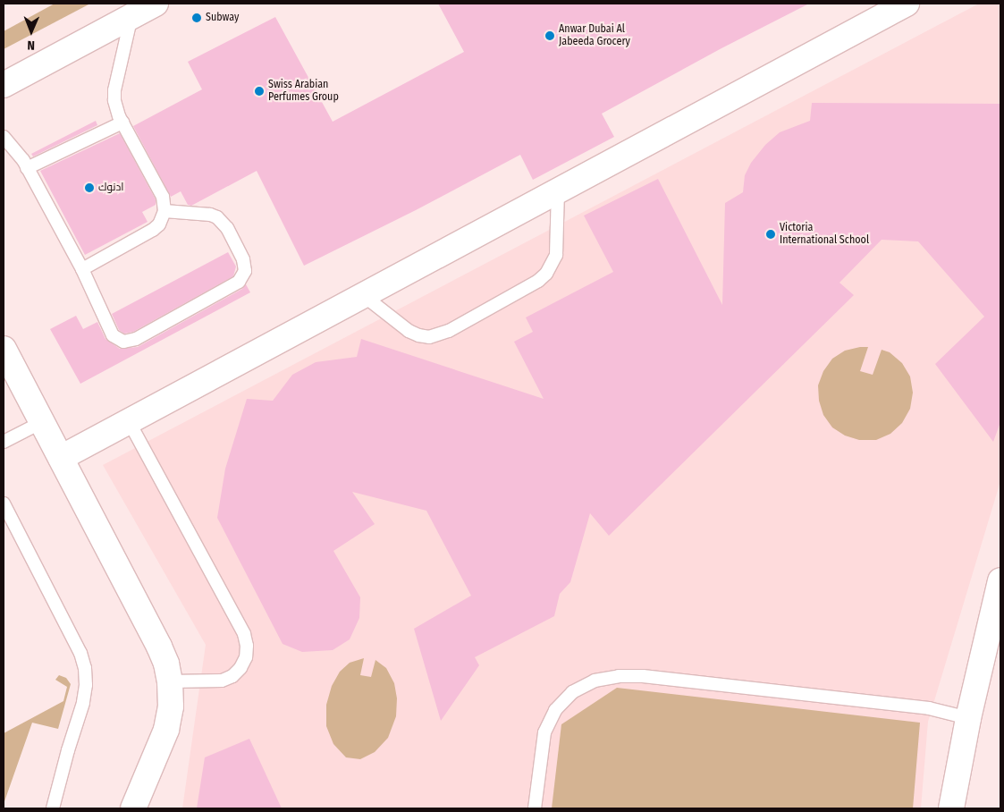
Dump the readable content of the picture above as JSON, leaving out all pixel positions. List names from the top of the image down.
{
  "places": [
    "Subway",
    "Anwar Dubai Al Jabeeda Grocery",
    "Swiss Arabian Perfumes Group",
    "ادنوك",
    "Victoria International School"
  ],
  "north": "bottom"
}
